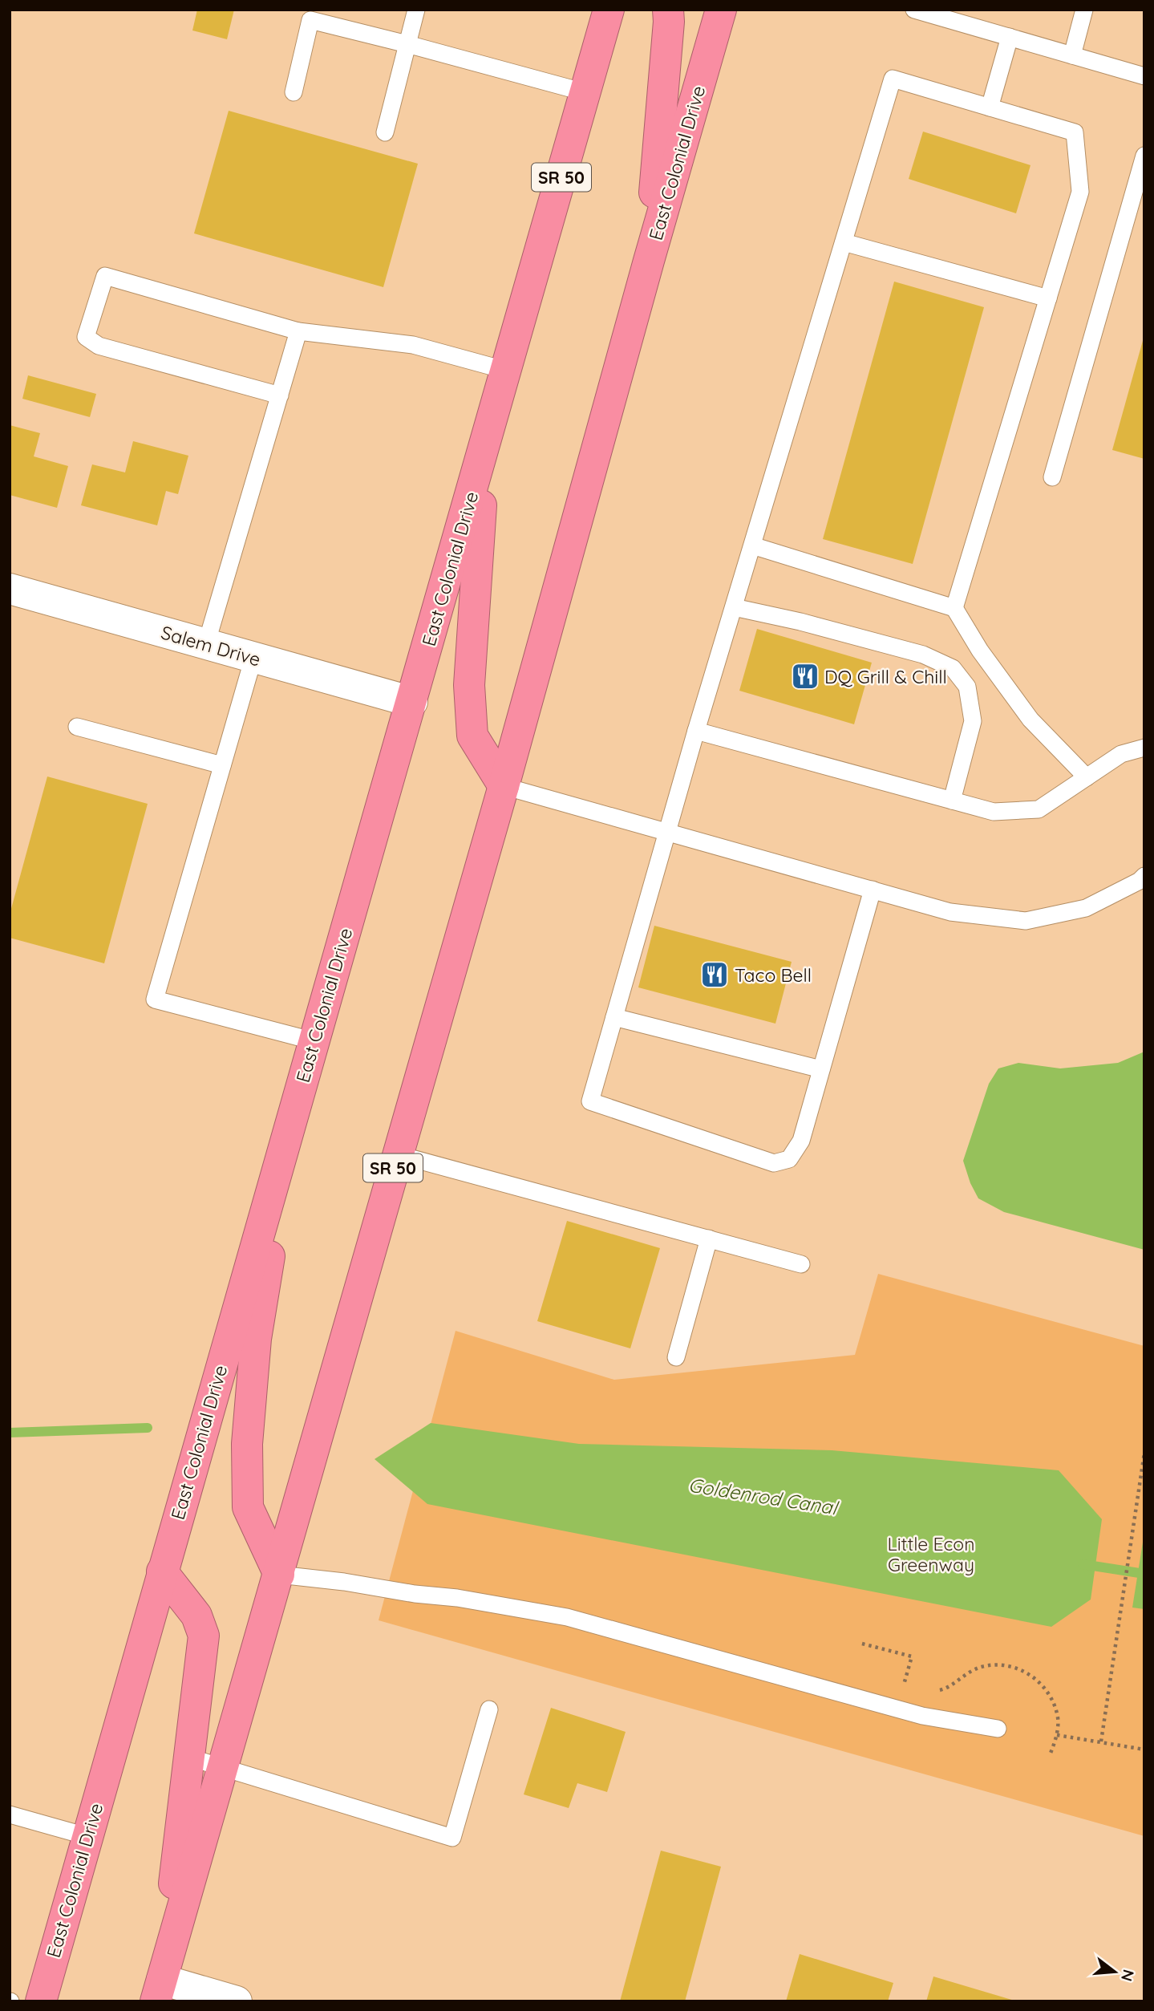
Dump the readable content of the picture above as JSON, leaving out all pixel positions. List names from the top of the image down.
{
  "streets": {
    "highway": ["East Colonial Drive", "SR 50"],
    "street": ["Salem Drive"]
  },
  "crossings": [
    ["East Colonial Drive", "Salem Drive"]
  ],
  "water": ["Goldenrod Canal"],
  "parks": ["Little Econ Greenway"],
  "places": {
    "restaurant": ["DQ Grill & Chill", "Taco Bell"]
  },
  "north": "right"
}
